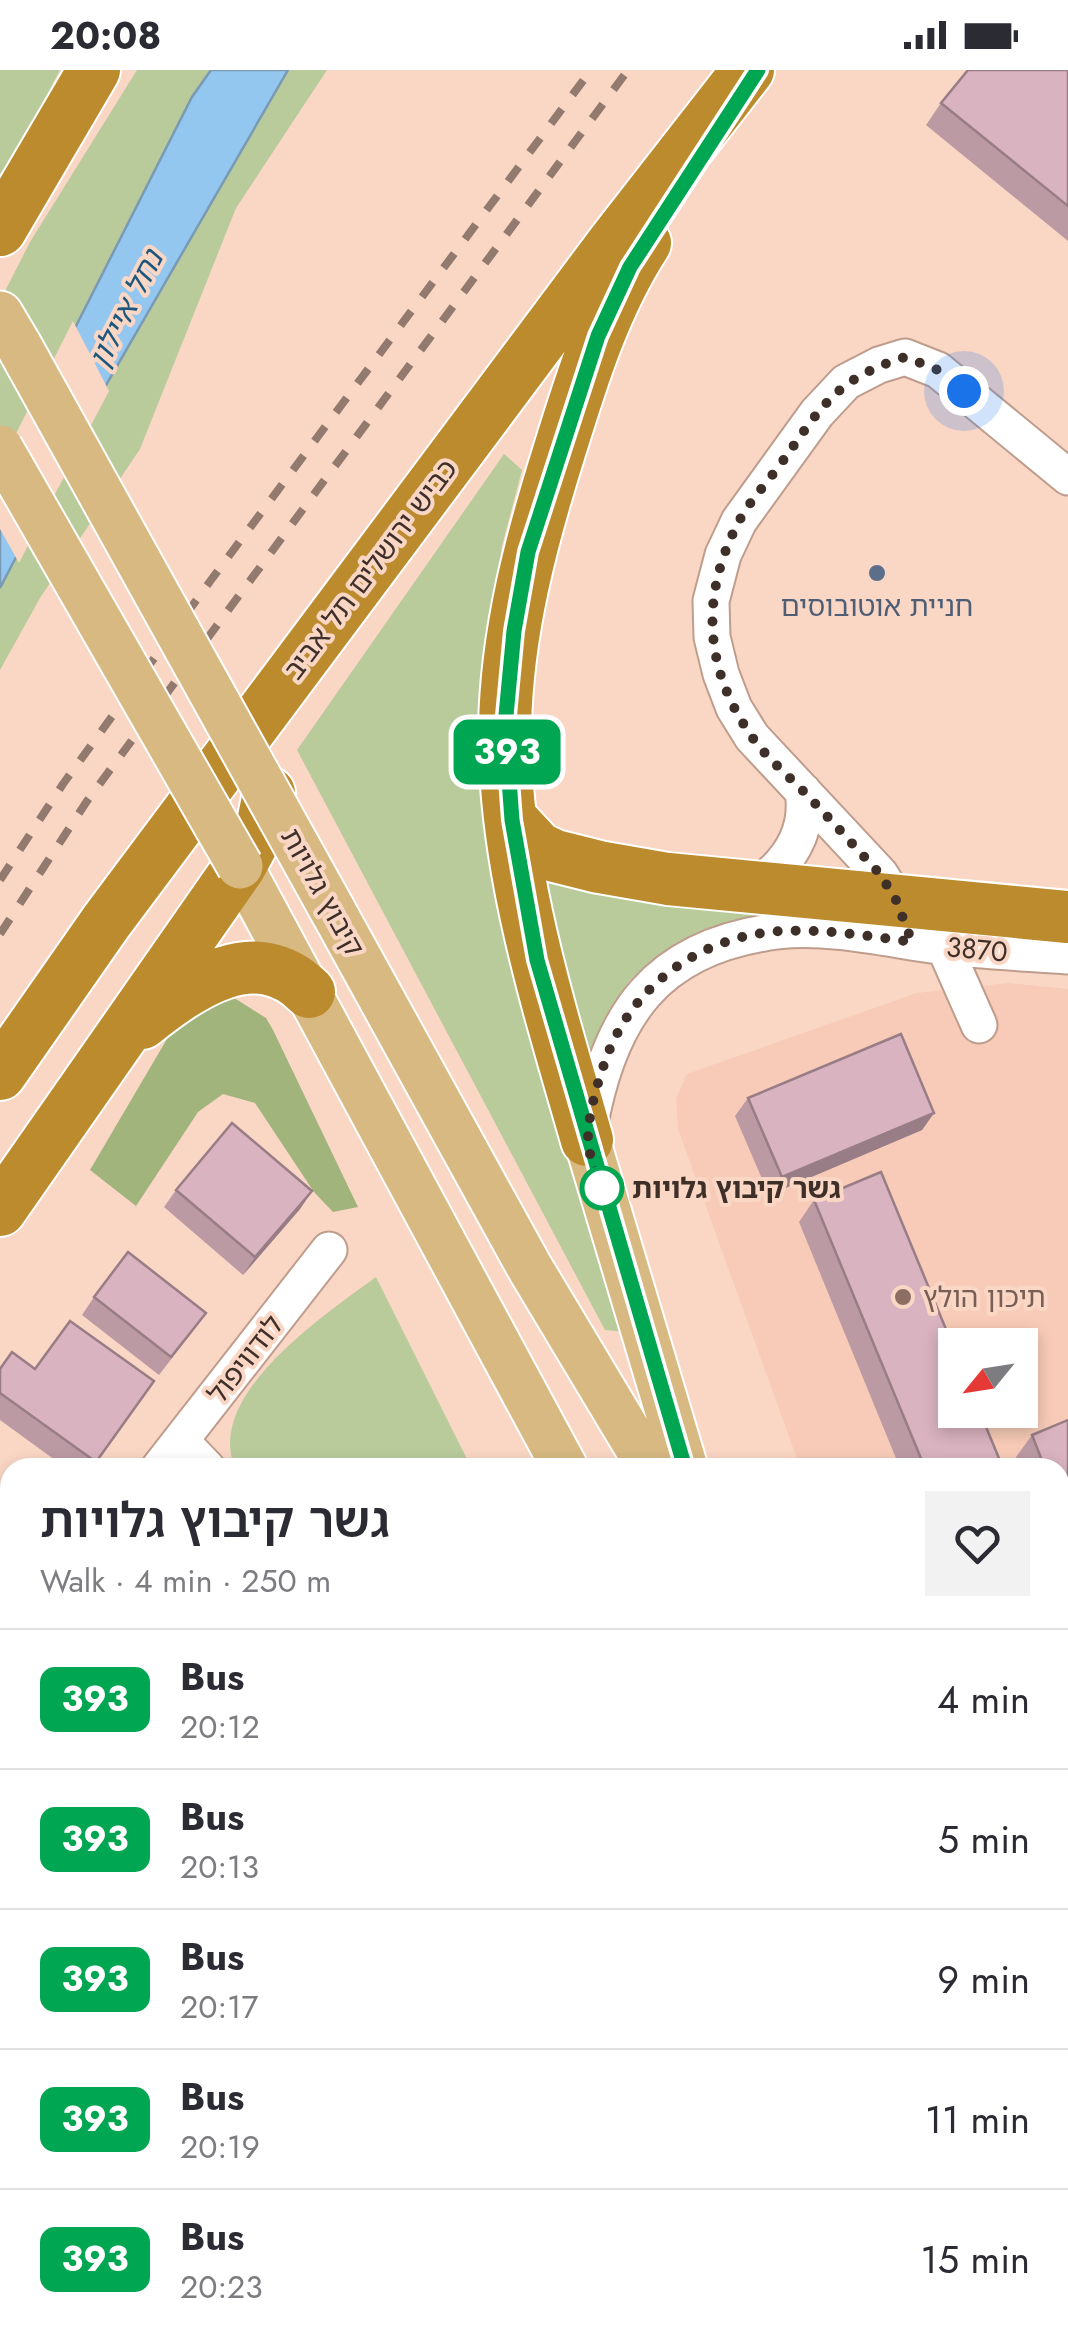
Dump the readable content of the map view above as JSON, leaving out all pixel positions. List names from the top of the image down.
{
  "streets": {
    "highway": ["כביש ירושלים תל אביב"],
    "main road": ["קיבוץ גלויות"],
    "street": ["3870", "לודוויפול"]
  },
  "water": ["נחל איילון"],
  "places": ["חניית אוטובוסים", "גשר קיבוץ גלויות", "תיכון הולץ"],
  "lines": ["bus line 393"],
  "north": "bottom left",
  "page": {
    "status": "20:08",
    "on_map": "393",
    "heading": ["גשר קיבוץ גלויות", "Walk · 4 min · 250 m"],
    "list": [
      {
        "mark": "393",
        "name": "Bus",
        "note": "20:12",
        "value": "4 min"
      },
      {
        "mark": "393",
        "name": "Bus",
        "note": "20:13",
        "value": "5 min"
      },
      {
        "mark": "393",
        "name": "Bus",
        "note": "20:17",
        "value": "9 min"
      },
      {
        "mark": "393",
        "name": "Bus",
        "note": "20:19",
        "value": "11 min"
      },
      {
        "mark": "393",
        "name": "Bus",
        "note": "20:23",
        "value": "15 min"
      }
    ]
  }
}
